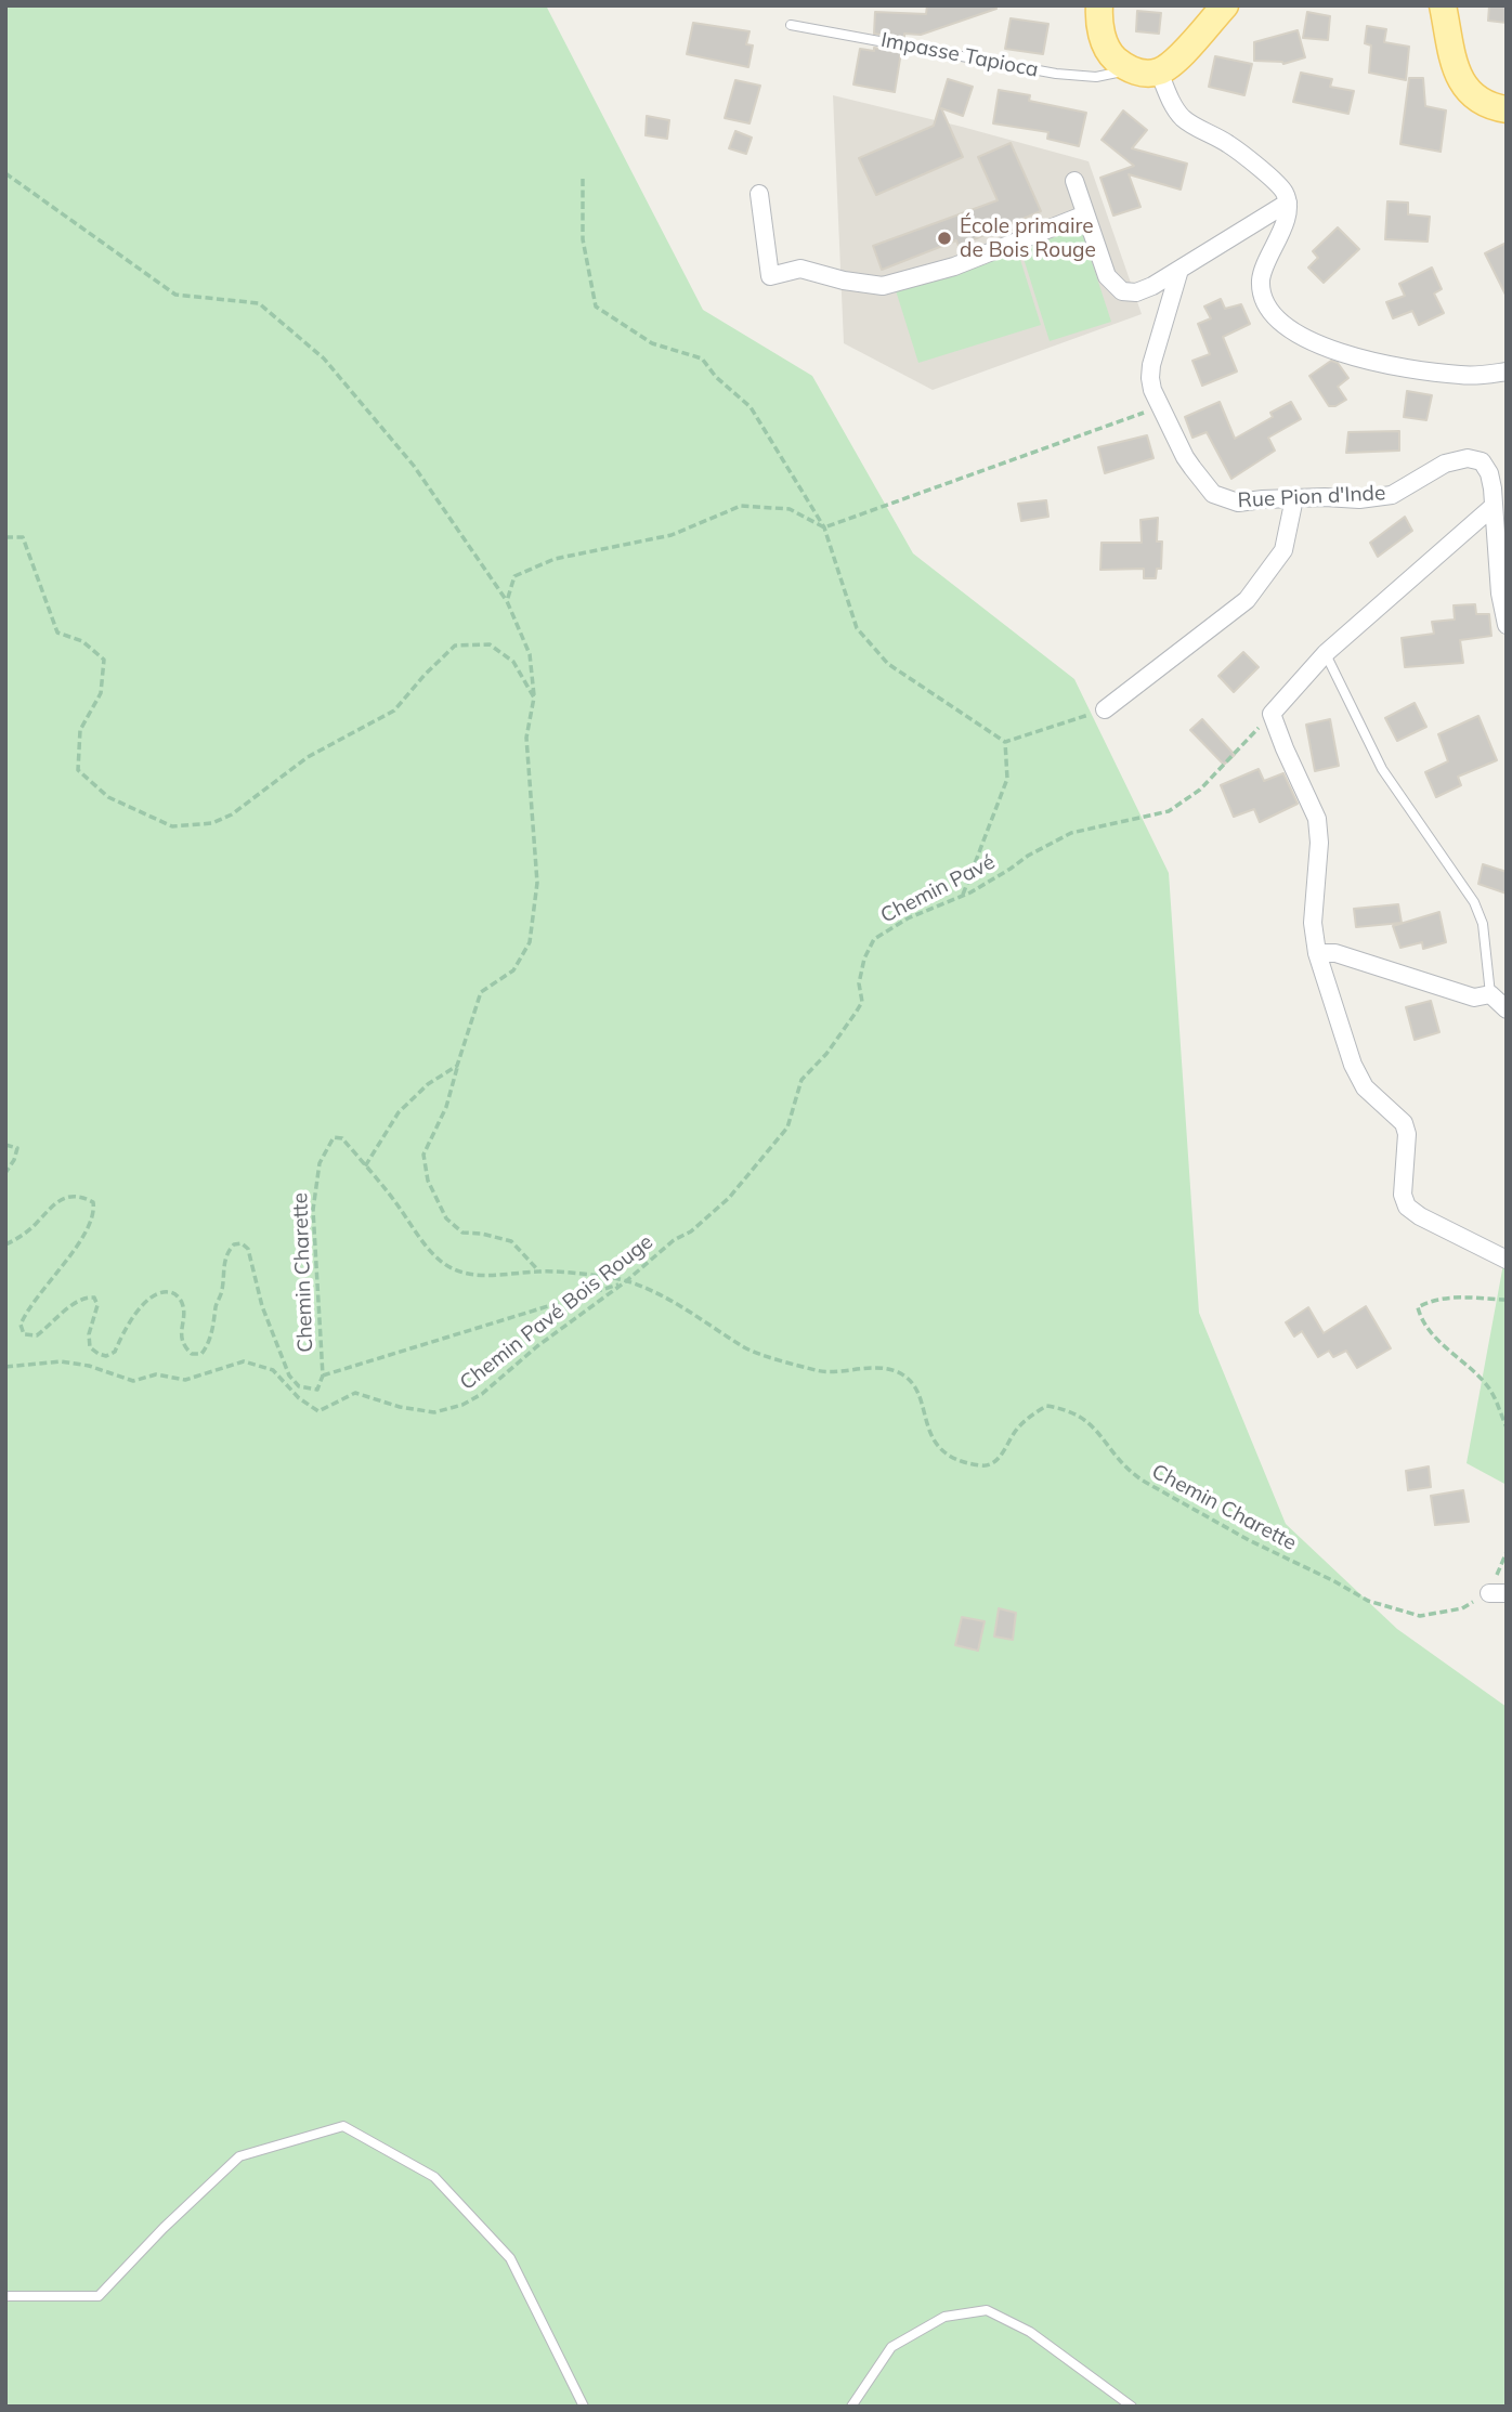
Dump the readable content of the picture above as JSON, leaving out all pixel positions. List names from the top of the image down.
{
  "streets": {
    "street": ["Rue Pion d'Inde"],
    "lane": ["Impasse Tapioca"],
    "path": ["Chemin Pavé", "Chemin Charette", "Chemin Pavé Bois Rouge"]
  },
  "crossings": [
    ["Chemin Pavé", "Chemin Pavé Bois Rouge"],
    ["Chemin Charette", "Chemin Pavé Bois Rouge"]
  ],
  "places": ["École primaire de Bois Rouge"]
}
